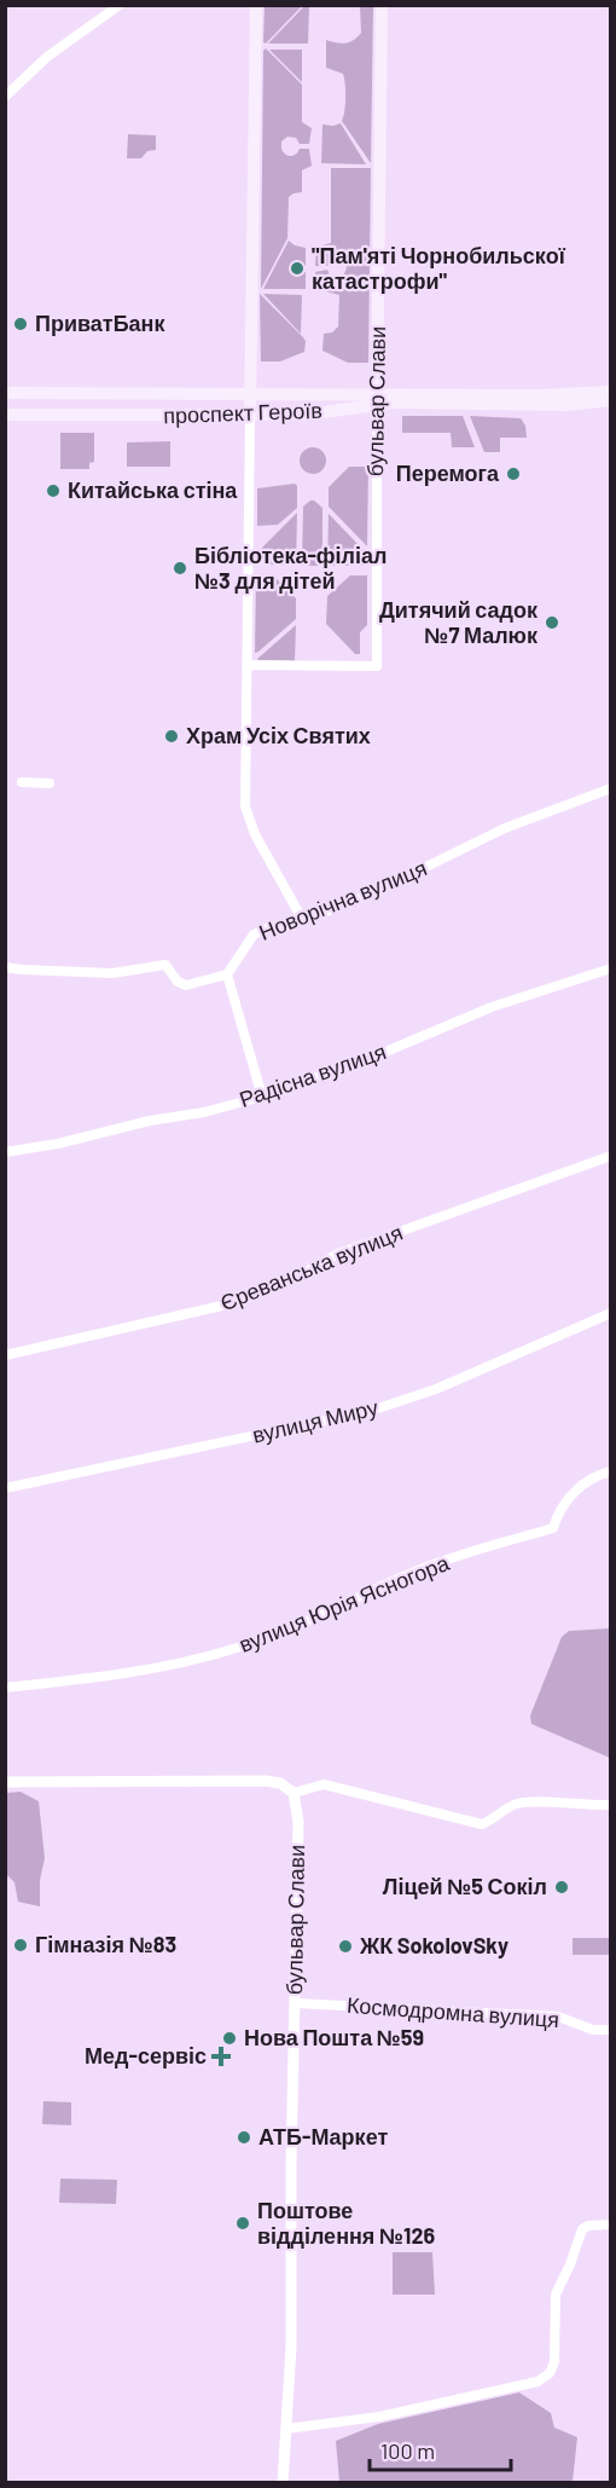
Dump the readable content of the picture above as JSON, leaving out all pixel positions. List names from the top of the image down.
{
  "streets": {
    "main road": ["бульвар Слави", "проспект Героїв"],
    "street": [
      "Новорічна вулиця",
      "Радісна вулиця",
      "Єреванська вулиця",
      "вулиця Миру",
      "вулиця Юрія Ясногора",
      "Космодромна вулиця"
    ]
  },
  "crossings": [
    ["бульвар Слави", "проспект Героїв"],
    ["бульвар Слави", "Космодромна вулиця"]
  ],
  "places": {
    "other": [
      "\"Пам'яті Чорнобильскої катастрофи\"",
      "ПриватБанк",
      "Перемога",
      "Китайська стіна",
      "Бібліотека-філіал №3 для дітей",
      "Дитячий садок №7 Малюк",
      "Храм Усіх Святих",
      "Ліцей №5 Сокіл",
      "Гімназія №83",
      "ЖК SokolovSky",
      "Нова Пошта №59",
      "АТБ-Маркет",
      "Поштове відділення №126"
    ],
    "health": ["Мед-сервіс"]
  },
  "scale_bar": "100 m"
}
